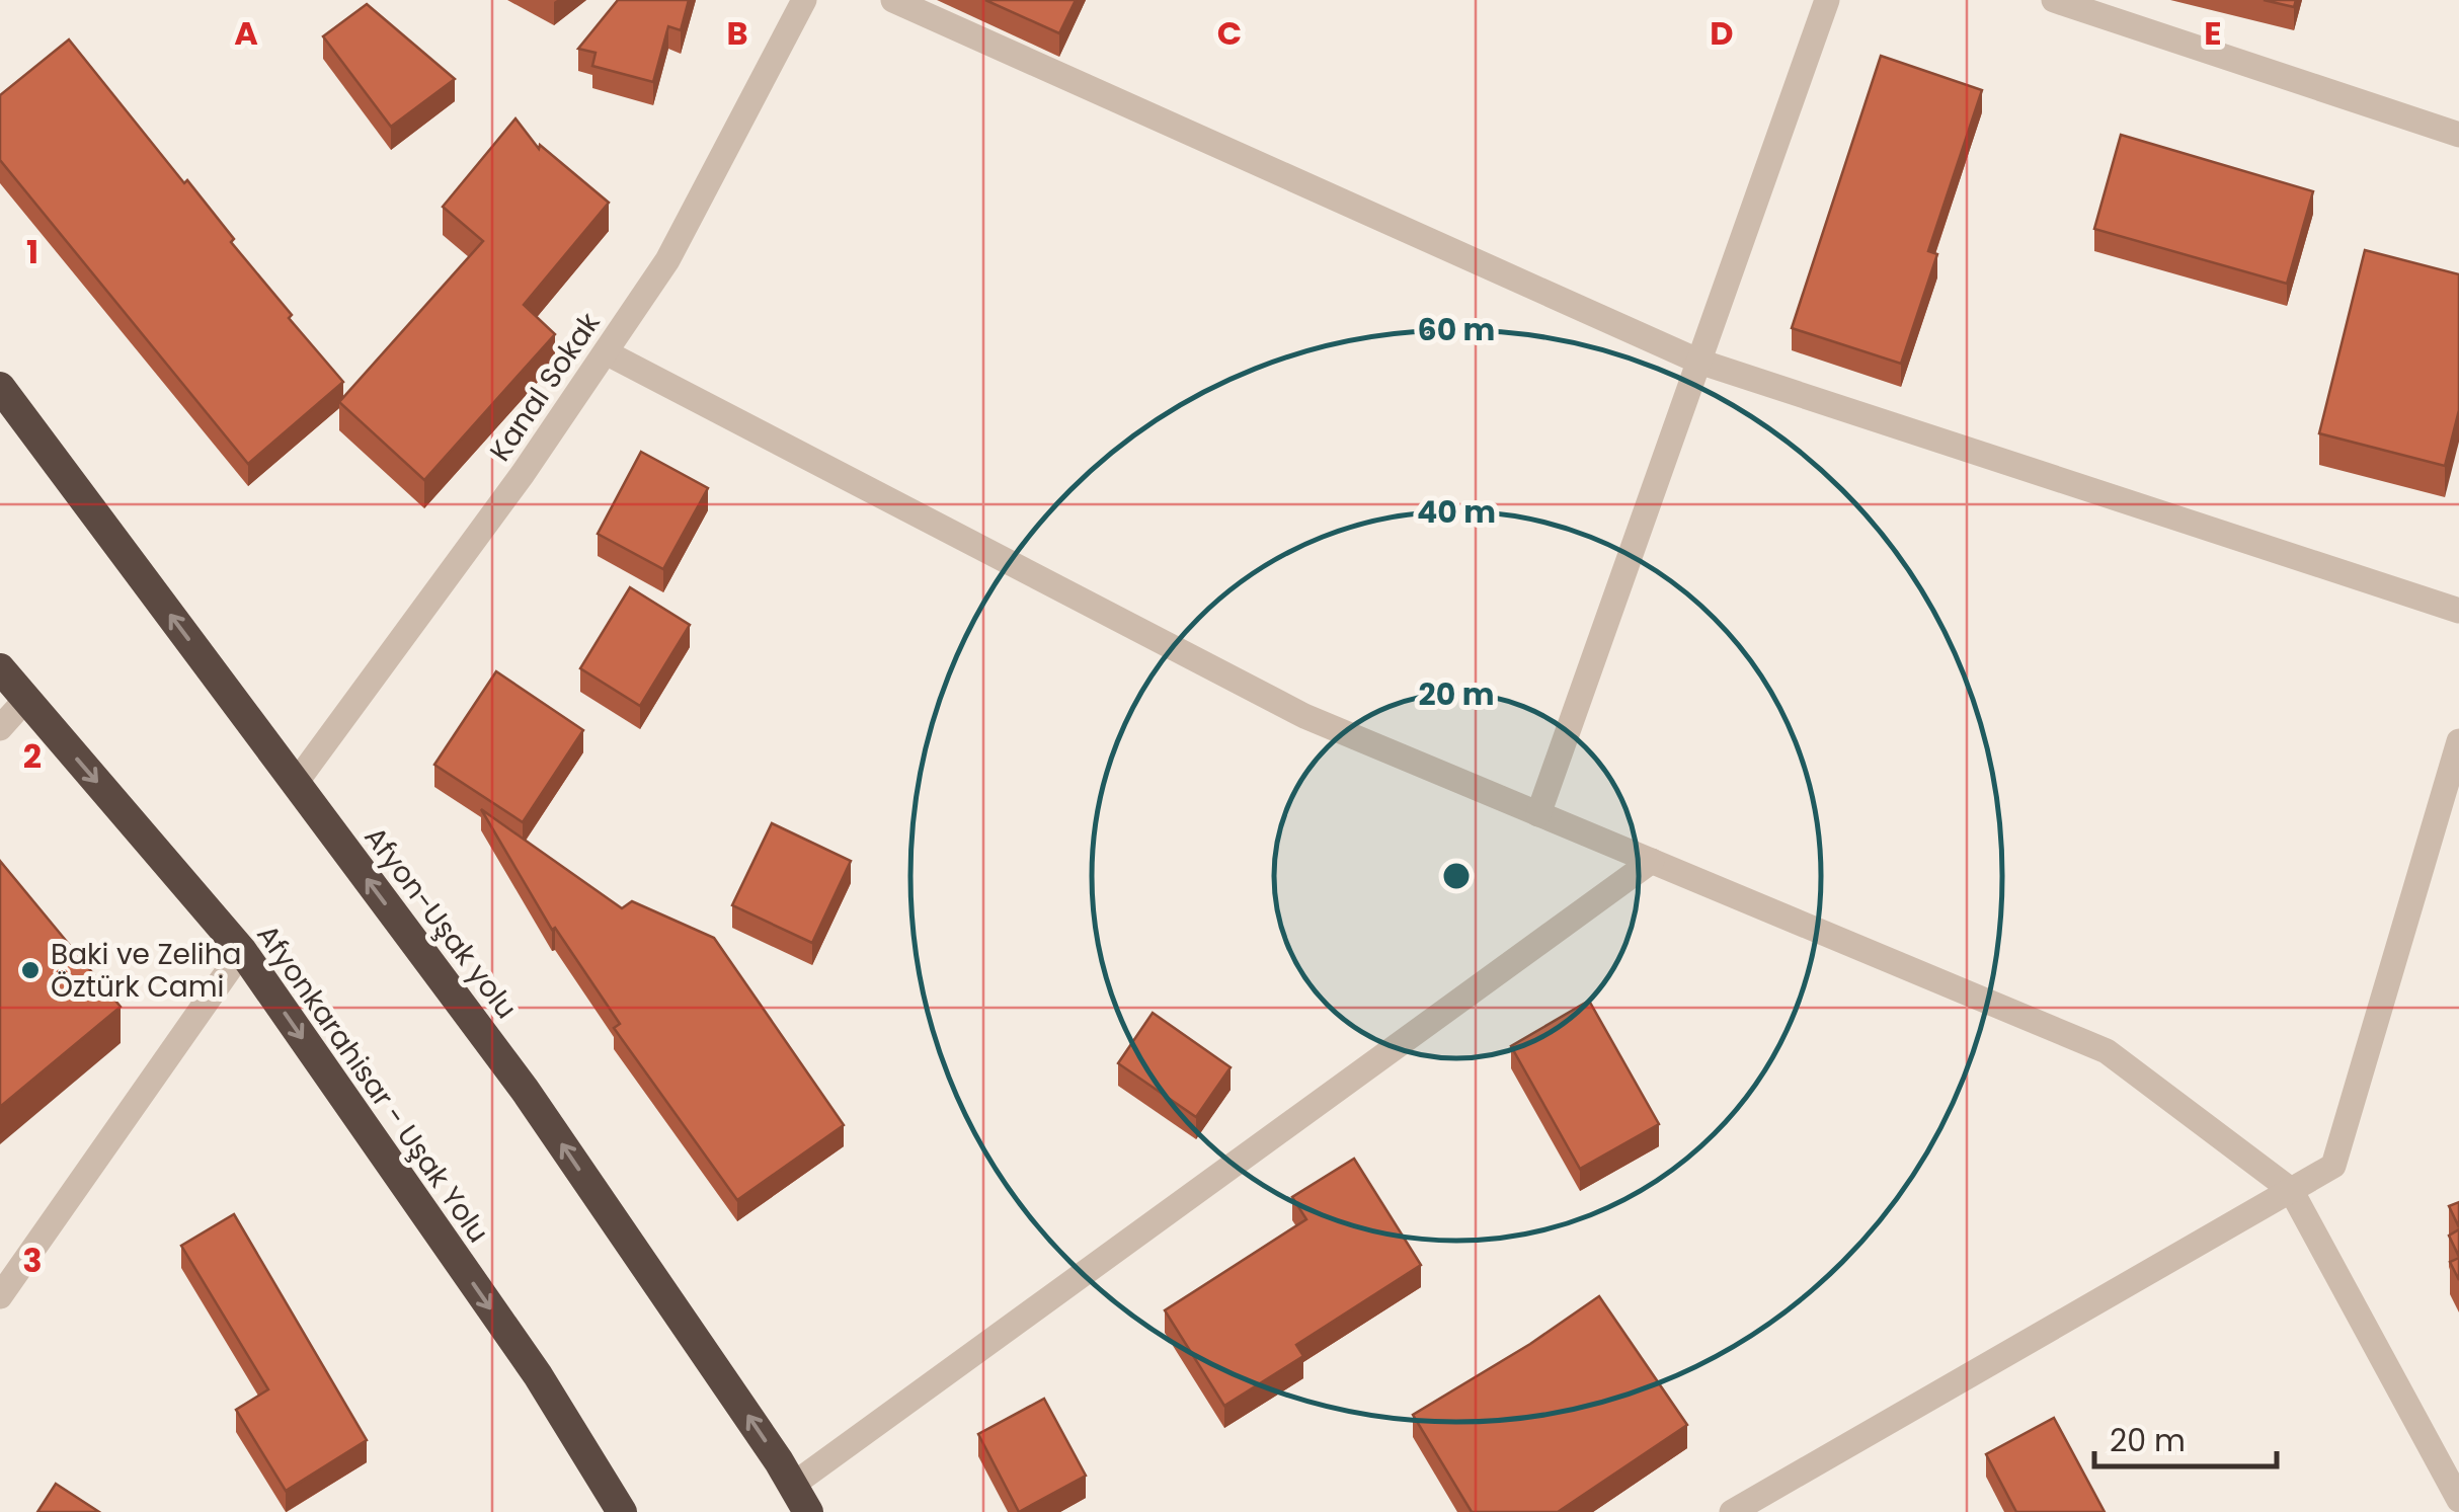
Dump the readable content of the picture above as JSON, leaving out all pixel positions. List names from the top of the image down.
{
  "streets": {
    "highway": ["Afyon-Uşak yolu", "Afyonkarahisar - Uşak Yolu"],
    "street": ["Kanal Sokak"]
  },
  "crossings": [
    ["Kanal Sokak", "Afyon-Uşak yolu"]
  ],
  "one_way": ["Afyon-Uşak yolu", "Afyonkarahisar - Uşak Yolu"],
  "places": ["Baki ve Zeliha Öztürk Cami"],
  "scale_bar": "20 m",
  "grid": {
    "columns": [
      "A",
      "B",
      "C",
      "D",
      "E"
    ],
    "rows": ["1", "2", "3"]
  },
  "rings": ["60 m", "40 m", "20 m"]
}
